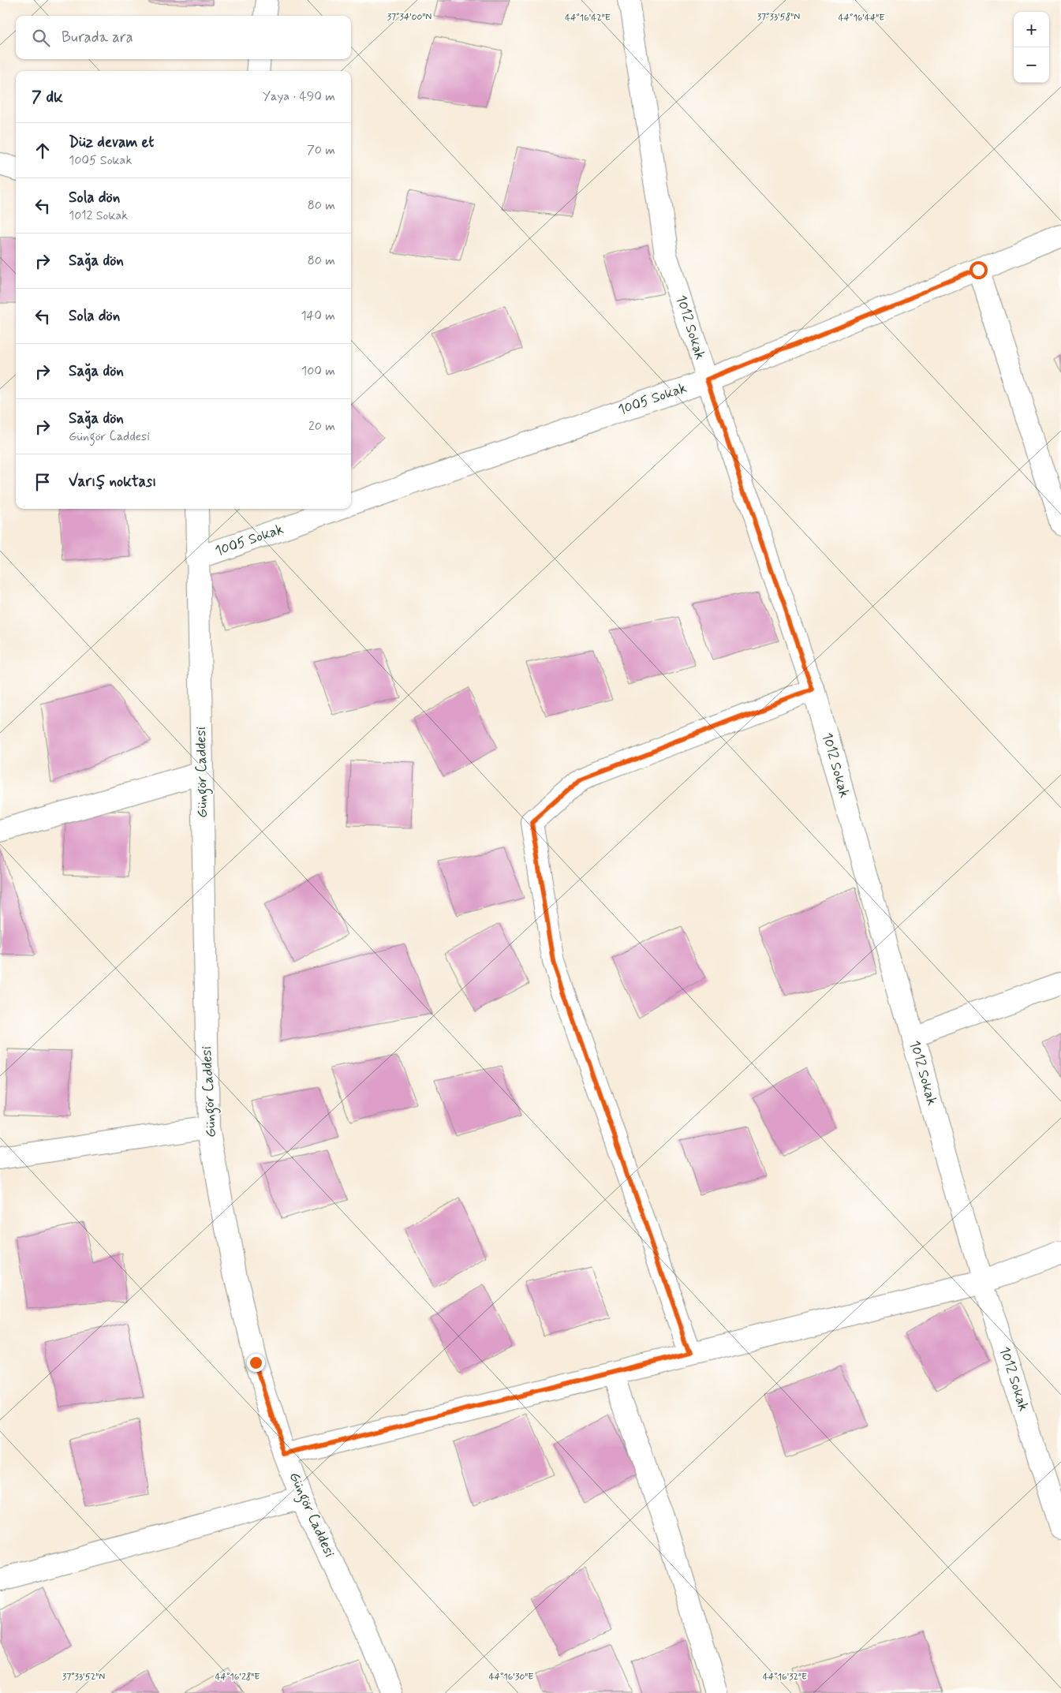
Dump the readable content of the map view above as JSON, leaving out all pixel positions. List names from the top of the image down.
{
  "streets": {
    "street": ["1012 Sokak", "1005 Sokak", "Güngör Caddesi"]
  },
  "crossings": [
    ["1012 Sokak", "1005 Sokak"],
    ["1005 Sokak", "Güngör Caddesi"]
  ],
  "page": {
    "map_buttons": ["+", "−"],
    "search": "Burada ara",
    "heading": ["7 dk", "Yaya · 490 m"],
    "list": [
      ["Düz devam et", "1005 Sokak", "70 m"],
      ["Sola dön", "1012 Sokak", "80 m"],
      ["Sağa dön", "80 m"],
      ["Sola dön", "140 m"],
      ["Sağa dön", "100 m"],
      ["Sağa dön", "Güngör Caddesi", "20 m"],
      "Varış noktası"
    ]
  },
  "coordinates": [
    "37°34'00\"N",
    "37°33'58\"N",
    "44°16'42\"E",
    "44°16'44\"E",
    "44°16'28\"E",
    "44°16'30\"E",
    "44°16'32\"E",
    "37°33'52\"N"
  ]
}
